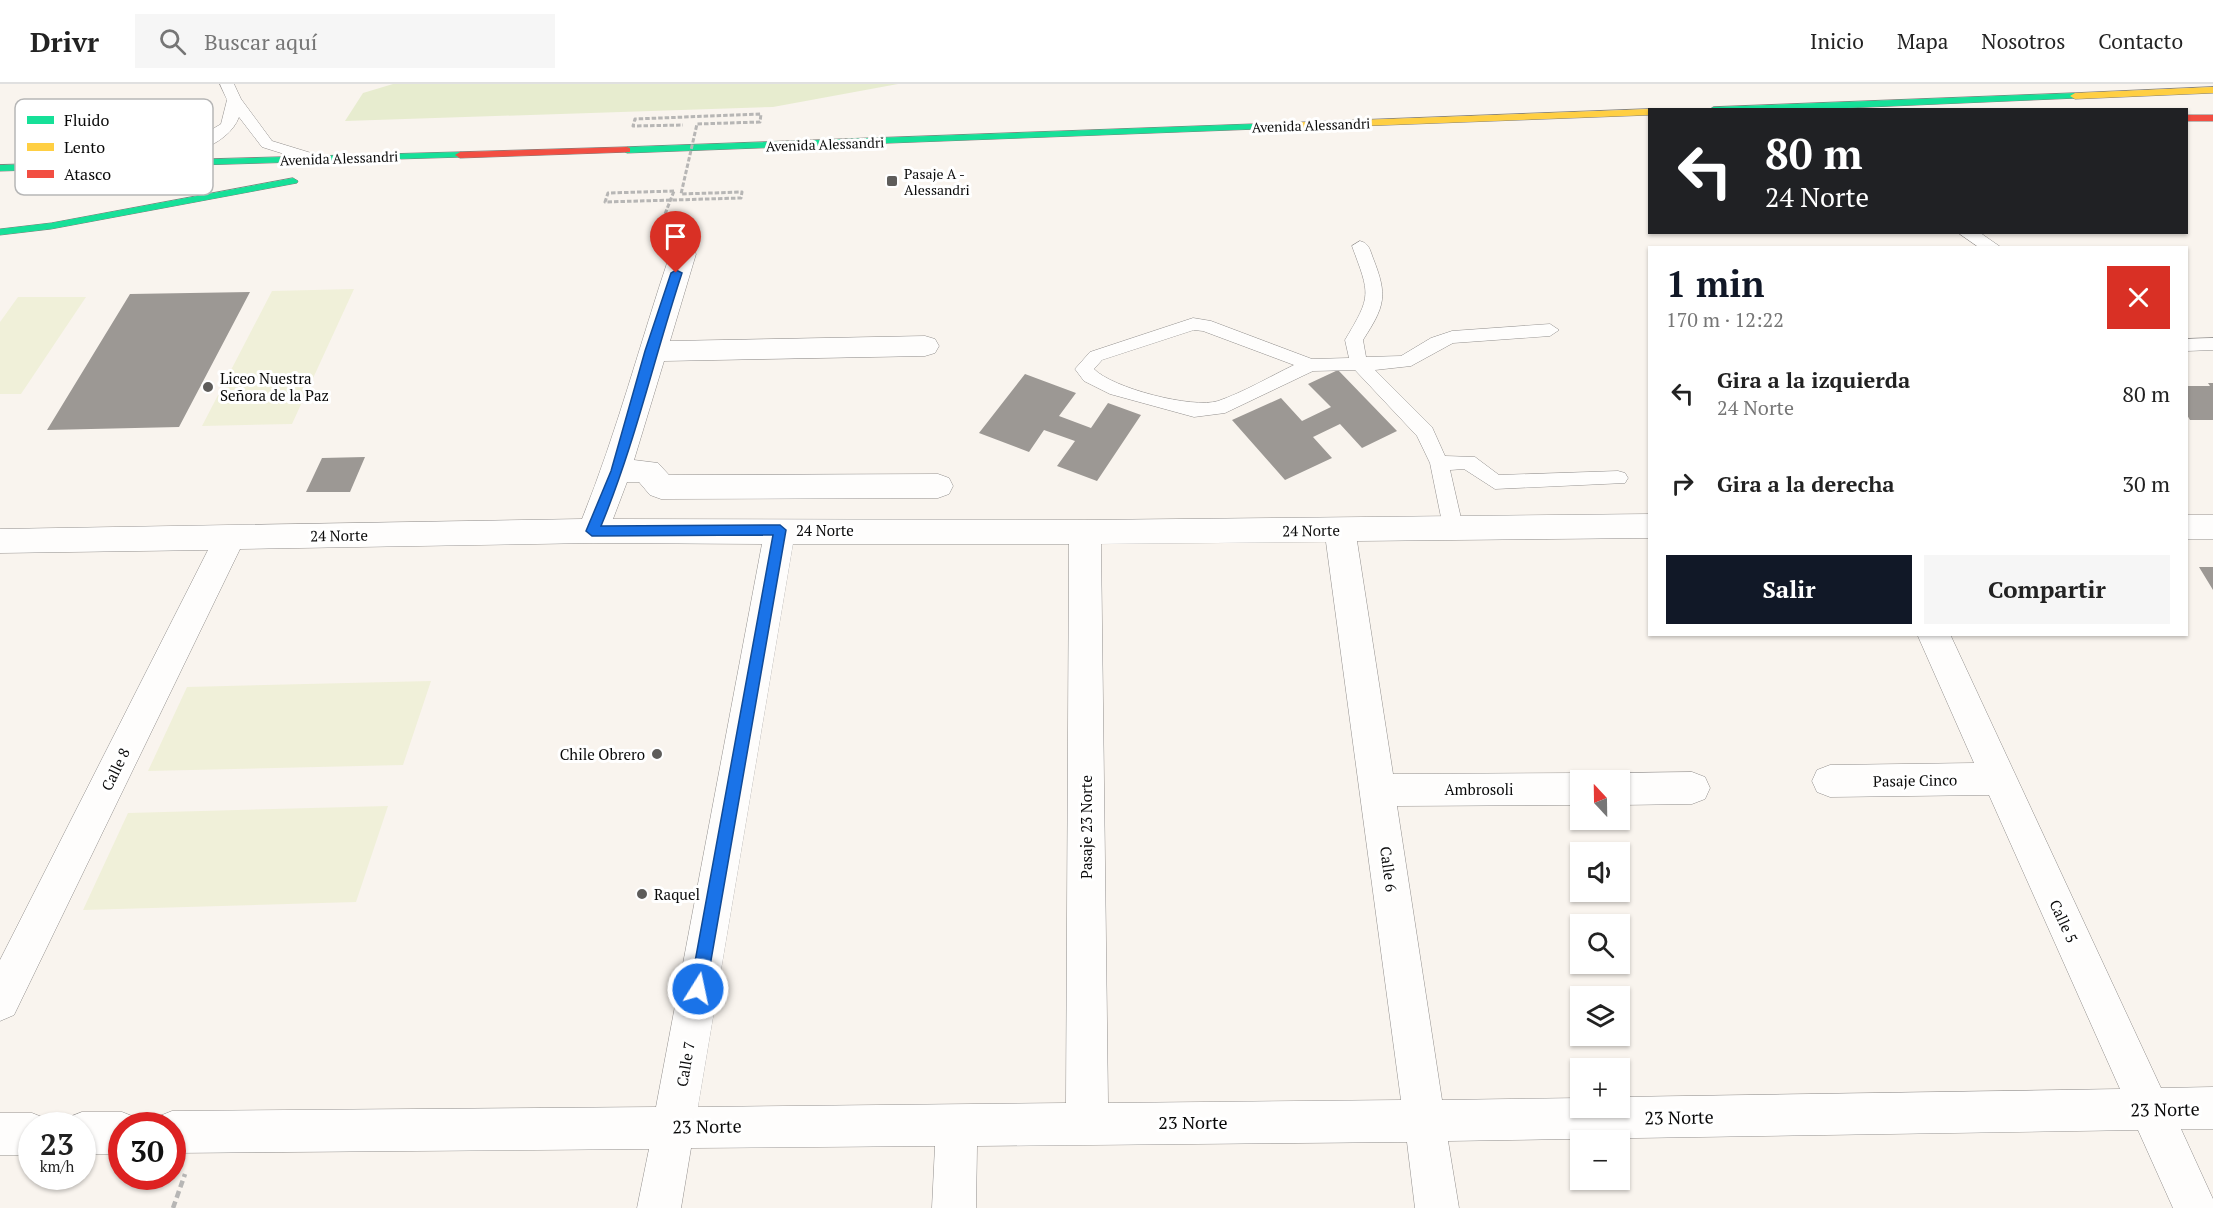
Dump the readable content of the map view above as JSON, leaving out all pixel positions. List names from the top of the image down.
{
  "streets": {
    "main road": ["Avenida Alessandri"],
    "street": [
      "24 Norte",
      "Calle 8",
      "Pasaje Cinco",
      "Ambrosoli",
      "Pasaje 23 Norte",
      "Calle 6",
      "Calle 5",
      "Calle 7",
      "23 Norte"
    ]
  },
  "crossings": [
    ["24 Norte", "Calle 8"],
    ["24 Norte", "Pasaje 23 Norte"],
    ["24 Norte", "Calle 6"],
    ["24 Norte", "Calle 7"],
    ["Pasaje Cinco", "Calle 5"],
    ["Ambrosoli", "Calle 6"],
    ["Pasaje 23 Norte", "23 Norte"],
    ["Calle 6", "23 Norte"],
    ["Calle 5", "23 Norte"],
    ["Calle 7", "23 Norte"]
  ],
  "places": {
    "transit": ["Pasaje A - Alessandri"],
    "other": ["Liceo Nuestra Señora de la Paz", "Chile Obrero", "Raquel"]
  },
  "legend": ["Fluido", "Lento", "Atasco"],
  "north": "top",
  "page": {
    "header": "Drivr",
    "search": "Buscar aquí",
    "nav": [
      "Inicio",
      "Mapa",
      "Nosotros",
      "Contacto"
    ],
    "turn": ["80 m", "24 Norte"],
    "heading": ["1 min", "170 m · 12:22"],
    "list": [
      {
        "name": "Gira a la izquierda",
        "note": "24 Norte",
        "value": "80 m"
      },
      {
        "name": "Gira a la derecha",
        "value": "30 m"
      }
    ],
    "buttons": ["Salir", "Compartir"],
    "map_buttons": ["+", "−"],
    "speed": "23 km/h",
    "limit": "30"
  }
}
